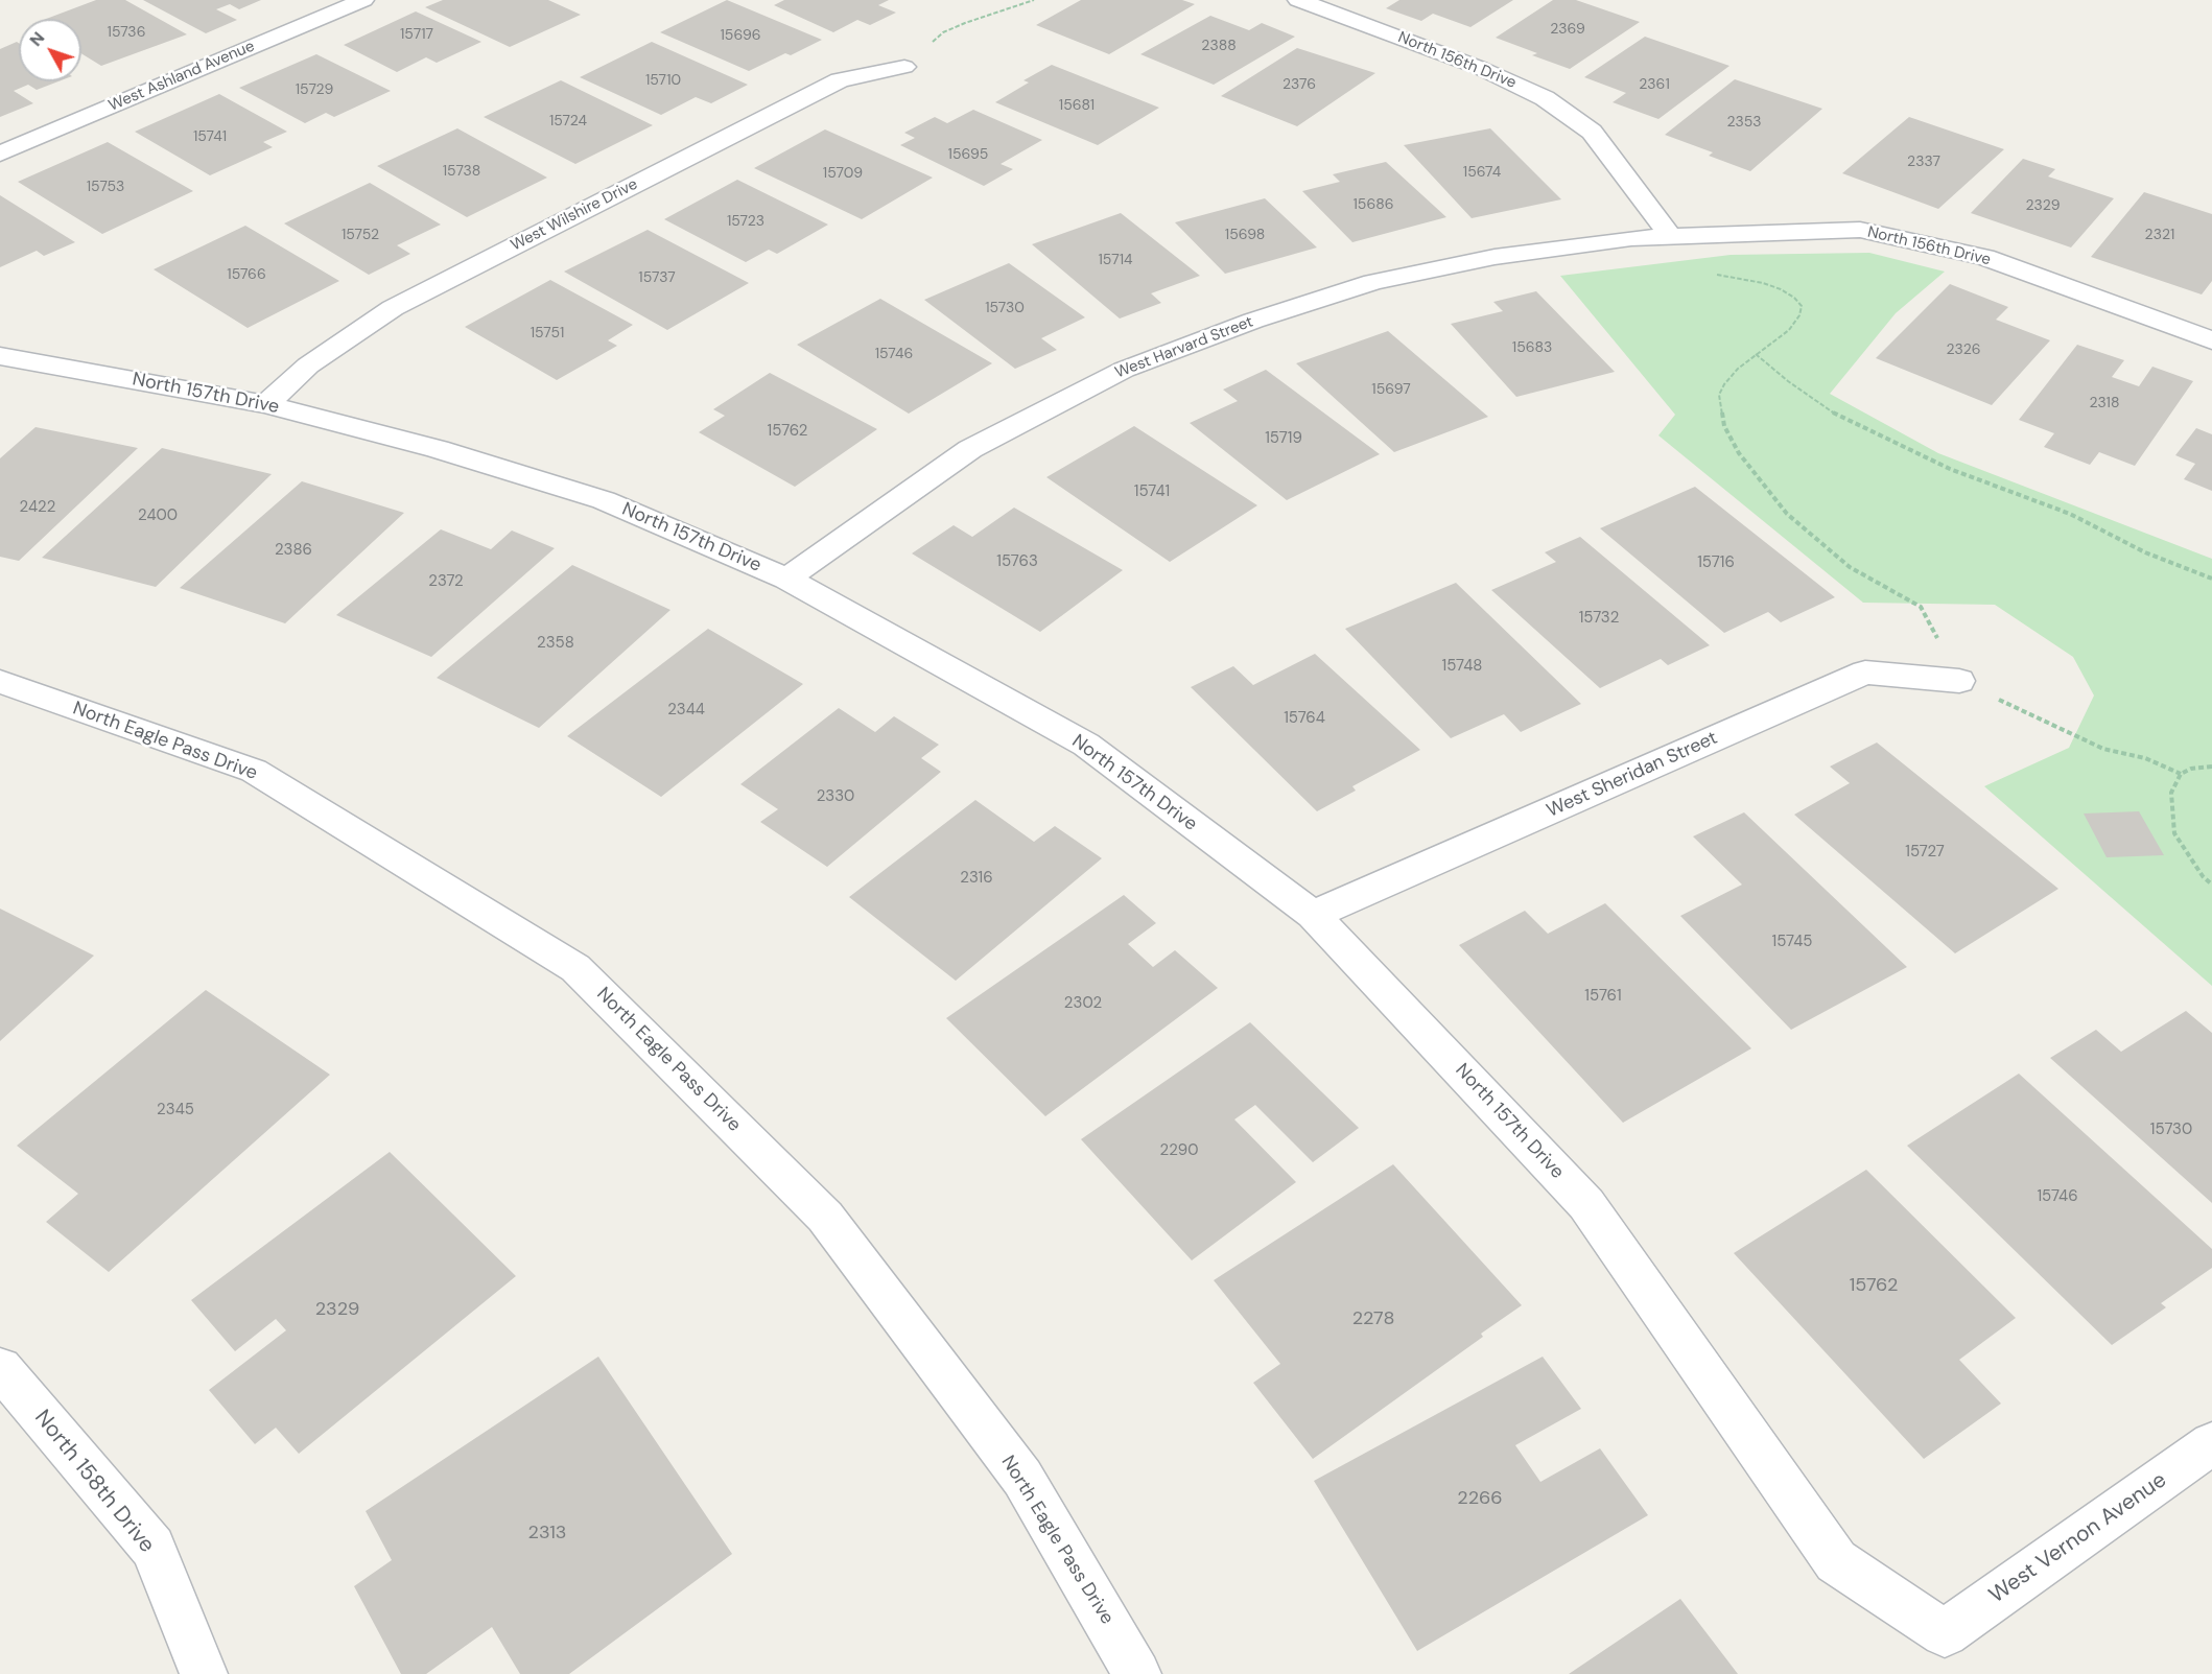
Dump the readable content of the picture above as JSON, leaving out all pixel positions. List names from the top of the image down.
{
  "streets": {
    "street": [
      "North 156th Drive",
      "West Ashland Avenue",
      "West Wilshire Drive",
      "West Harvard Street",
      "North 157th Drive",
      "North Eagle Pass Drive",
      "West Sheridan Street",
      "North 158th Drive",
      "West Vernon Avenue"
    ]
  },
  "crossings": [
    ["North 156th Drive", "West Harvard Street"],
    ["West Wilshire Drive", "North 157th Drive"],
    ["West Harvard Street", "North 157th Drive"],
    ["North 157th Drive", "West Sheridan Street"],
    ["North 157th Drive", "West Vernon Avenue"]
  ],
  "house_numbers": [
    "2369",
    "15736",
    "15717",
    "15696",
    "2388",
    "15710",
    "2376",
    "2361",
    "15729",
    "15681",
    "15724",
    "2353",
    "15741",
    "15695",
    "2337",
    "15738",
    "15674",
    "15709",
    "15753",
    "15686",
    "2329",
    "15723",
    "15752",
    "15698",
    "2321",
    "15714",
    "15766",
    "15737",
    "15730",
    "15751",
    "15683",
    "2326",
    "15746",
    "15697",
    "2318",
    "15762",
    "15719",
    "15741",
    "2422",
    "2400",
    "2386",
    "15763",
    "15716",
    "2372",
    "15732",
    "2358",
    "15748",
    "2344",
    "15764",
    "2330",
    "15727",
    "2316",
    "15745",
    "15761",
    "2302",
    "2345",
    "15730",
    "2290",
    "15746",
    "15762",
    "2329",
    "2278",
    "2266",
    "2313"
  ],
  "north": "top left"
}
